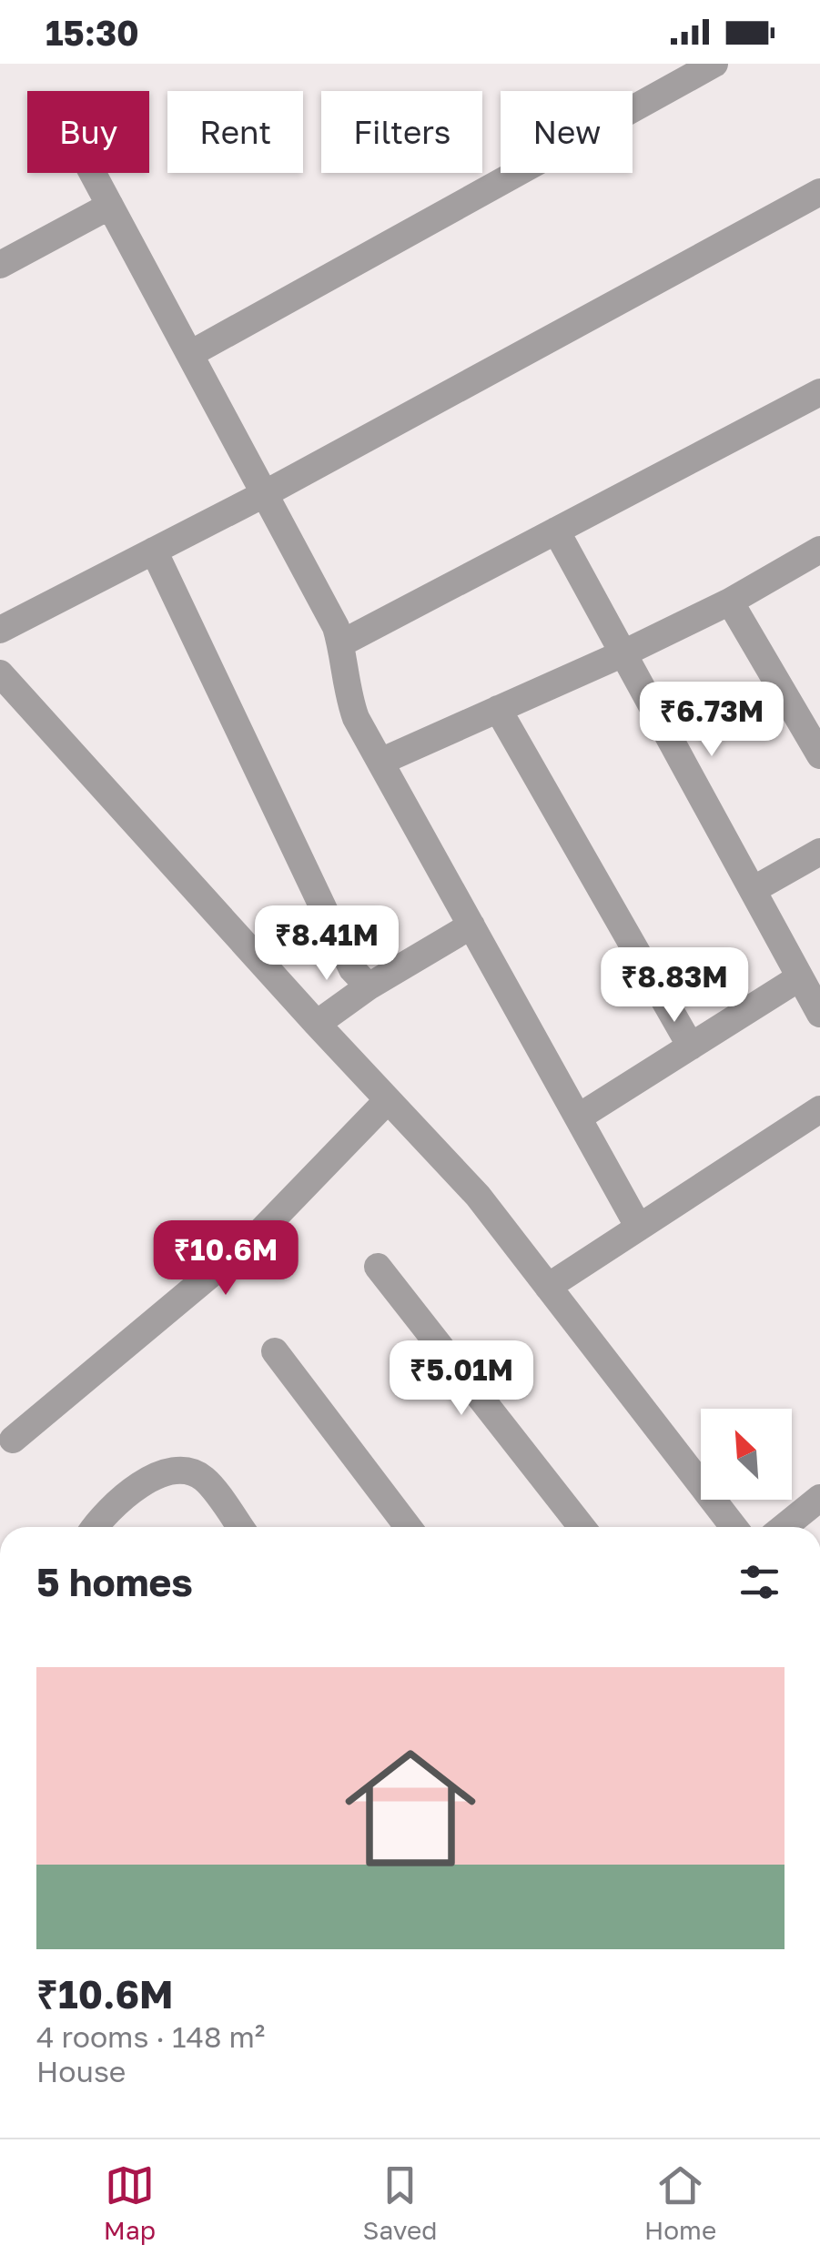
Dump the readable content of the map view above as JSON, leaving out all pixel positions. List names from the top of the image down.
{
  "north": "top left",
  "page": {
    "status": "15:30",
    "chip": [
      "Buy",
      "Rent",
      "Filters",
      "New"
    ],
    "price": [
      "₹6.73M",
      "₹8.41M",
      "₹8.83M",
      "₹10.6M",
      "₹5.01M"
    ],
    "heading": "5 homes",
    "list": [
      {
        "name": "₹10.6M",
        "note": "4 rooms · 148 m² · House"
      }
    ],
    "tabs": ["Map", "Saved", "Home"]
  }
}
